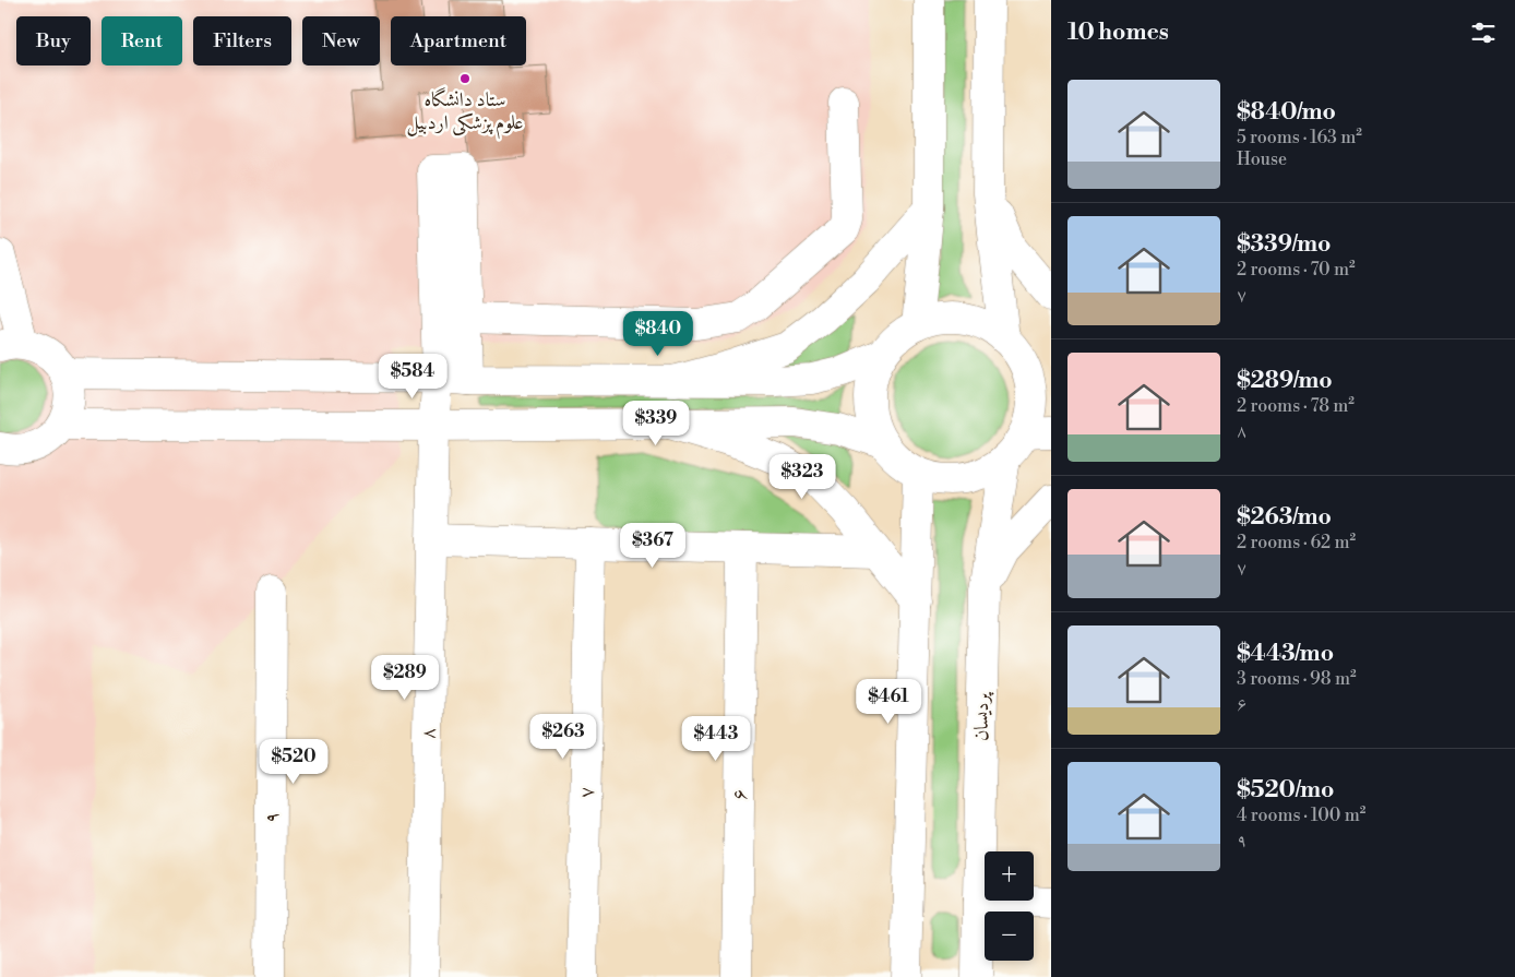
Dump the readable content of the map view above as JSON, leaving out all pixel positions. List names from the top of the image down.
{
  "streets": {
    "street": [
      "پردیسان",
      "۸",
      "۷",
      "۶",
      "۹"
    ]
  },
  "places": ["ستاد دانشگاه علوم پزشکی اردبیل"],
  "page": {
    "heading": "10 homes",
    "chip": [
      "Buy",
      "Rent",
      "Filters",
      "New",
      "Apartment"
    ],
    "list": [
      {
        "name": "$840/mo",
        "note": "5 rooms · 163 m² · House"
      },
      {
        "name": "$339/mo",
        "note": "2 rooms · 70 m² · ۷"
      },
      {
        "name": "$289/mo",
        "note": "2 rooms · 78 m² · ۸"
      },
      {
        "name": "$263/mo",
        "note": "2 rooms · 62 m² · ۷"
      },
      {
        "name": "$443/mo",
        "note": "3 rooms · 98 m² · ۶"
      },
      {
        "name": "$520/mo",
        "note": "4 rooms · 100 m² · ۹"
      }
    ],
    "price": [
      "$840",
      "$584",
      "$339",
      "$323",
      "$367",
      "$289",
      "$461",
      "$263",
      "$443",
      "$520"
    ],
    "map_buttons": ["+", "−"]
  }
}
